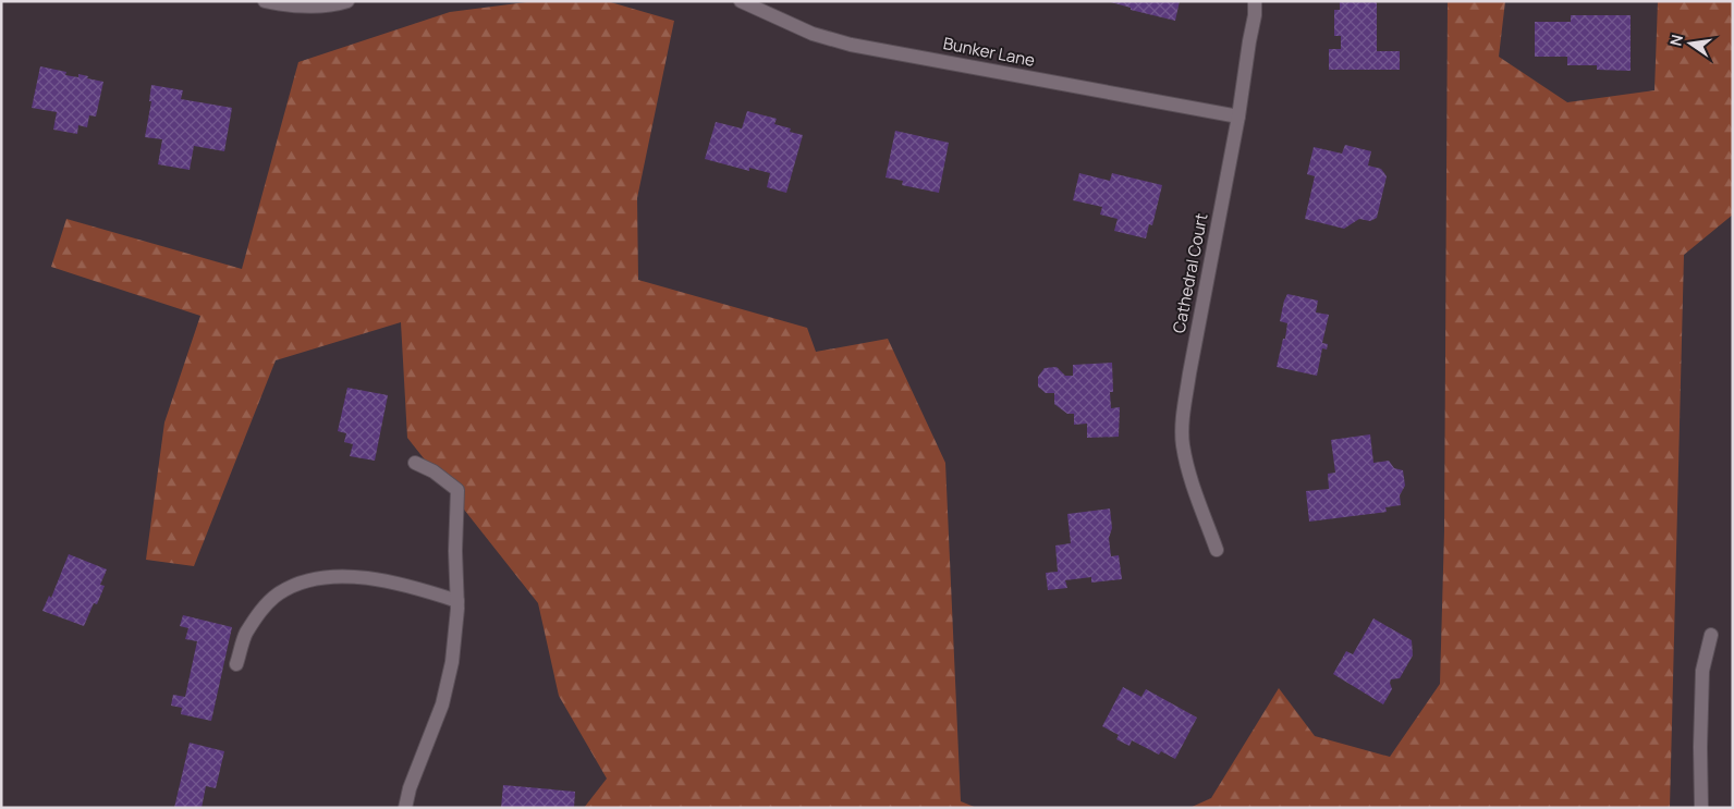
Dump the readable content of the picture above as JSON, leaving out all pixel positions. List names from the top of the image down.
{
  "streets": {
    "street": ["Bunker Lane", "Cathedral Court"]
  },
  "crossings": [
    ["Bunker Lane", "Cathedral Court"]
  ],
  "north": "left"
}
